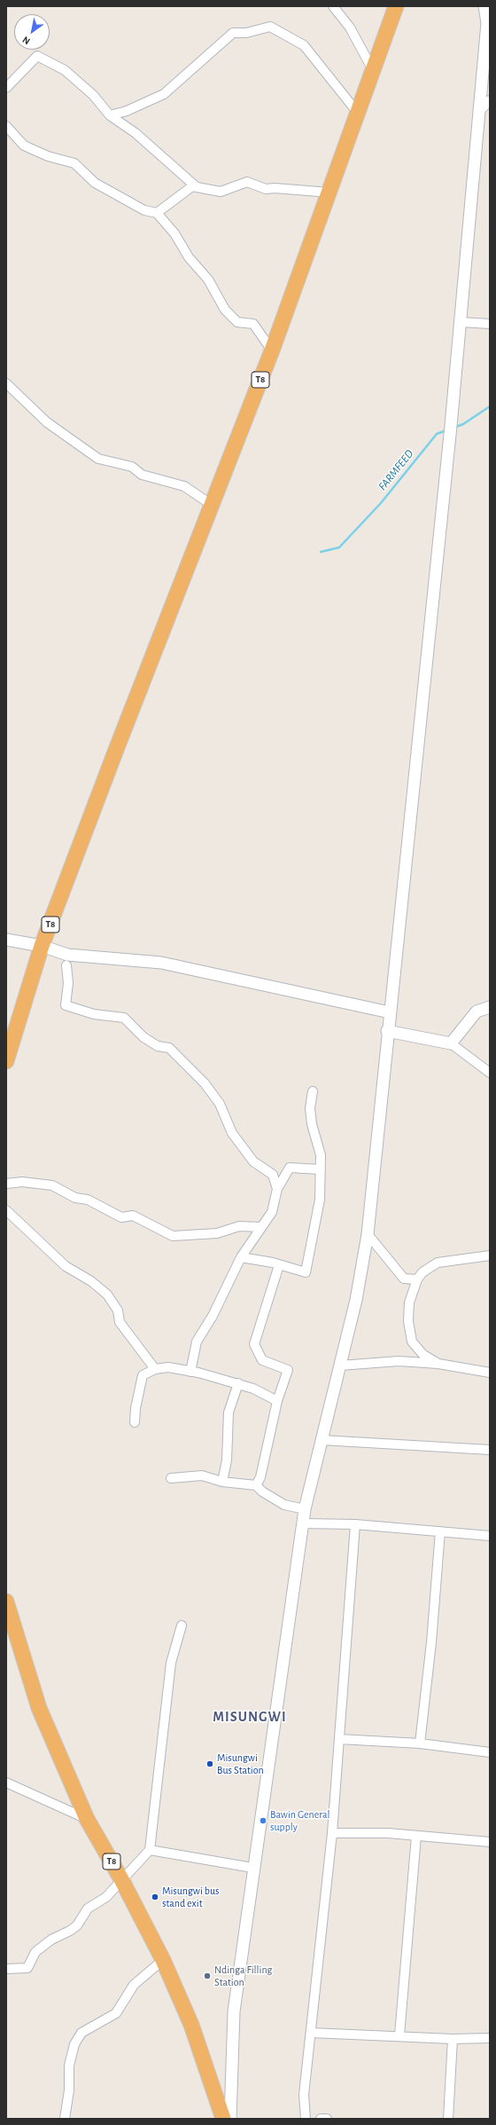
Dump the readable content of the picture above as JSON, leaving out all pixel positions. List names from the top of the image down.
{
  "streets": {
    "highway": ["T8"]
  },
  "districts": ["MISUNGWI"],
  "water": ["FARMFEED"],
  "places": [
    "Misungwi Bus Station",
    "Bawin General supply",
    "Misungwi bus stand exit",
    "Ndinga Filling Station"
  ],
  "north": "bottom left"
}
